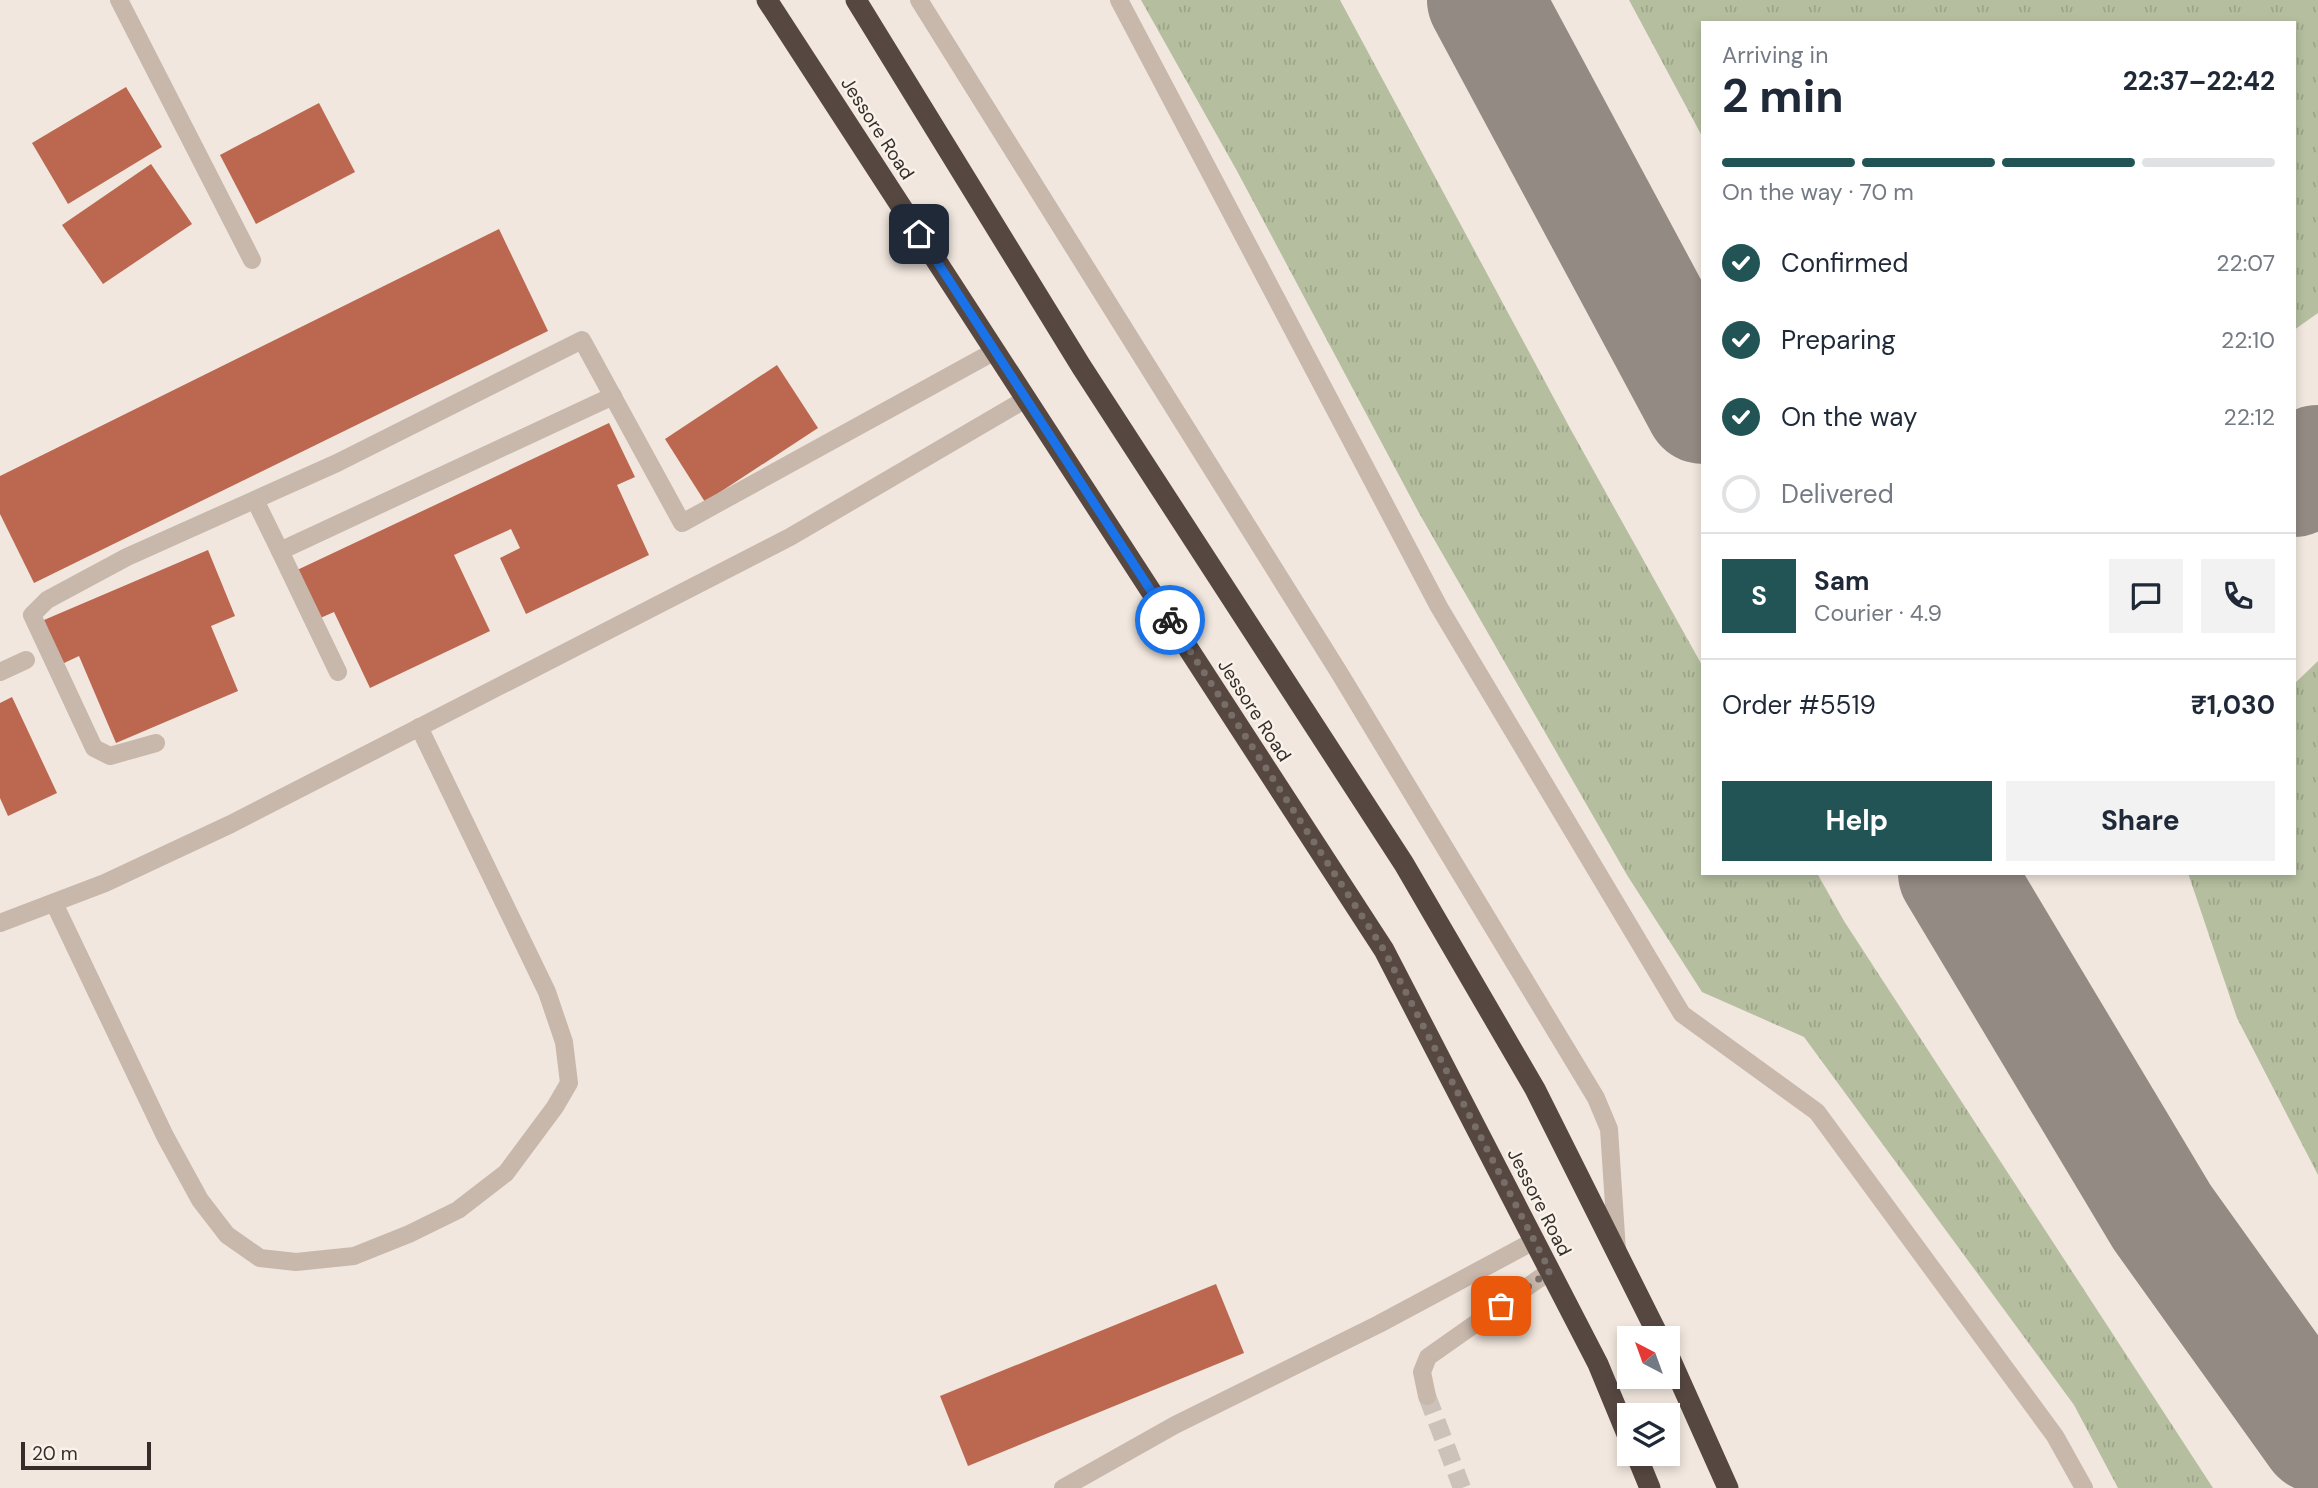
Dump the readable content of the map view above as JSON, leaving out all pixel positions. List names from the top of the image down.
{
  "streets": {
    "highway": ["Jessore Road"]
  },
  "scale_bar": "20 m",
  "north": "top left",
  "page": {
    "heading": ["2 min", "Arriving in", "22:37–22:42"],
    "panel": [
      "Sam",
      "Courier · 4.9",
      "Order #5519",
      "₹1,030"
    ],
    "bar": "On the way · 70 m",
    "list": [
      ["Confirmed", "22:07"],
      ["Preparing", "22:10"],
      ["On the way", "22:12"],
      "Delivered"
    ],
    "round": "S",
    "buttons": ["Help", "Share"],
    "scale": "20 m"
  }
}
